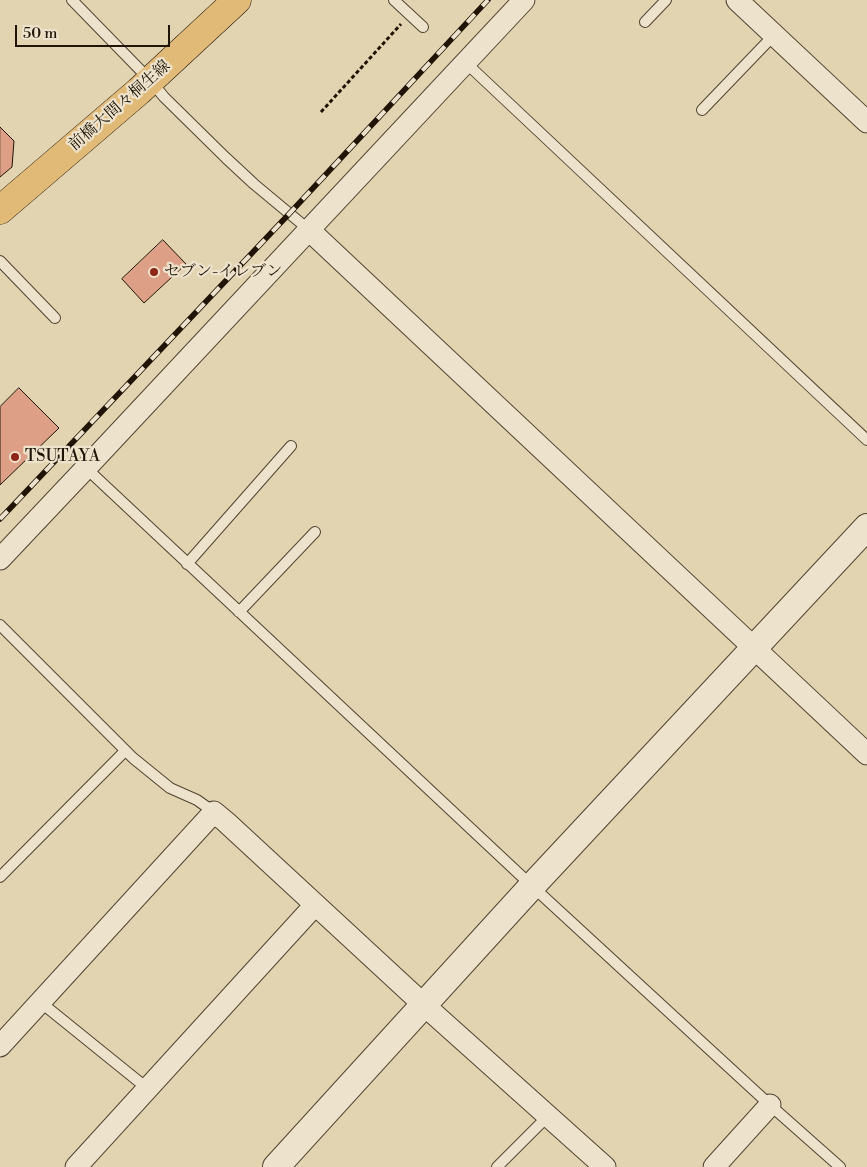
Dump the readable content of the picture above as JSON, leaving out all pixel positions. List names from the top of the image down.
{
  "streets": {
    "main road": ["前橋大間々桐生線"]
  },
  "places": ["セブン-イレブン", "TSUTAYA"],
  "scale_bar": "50 m"
}
